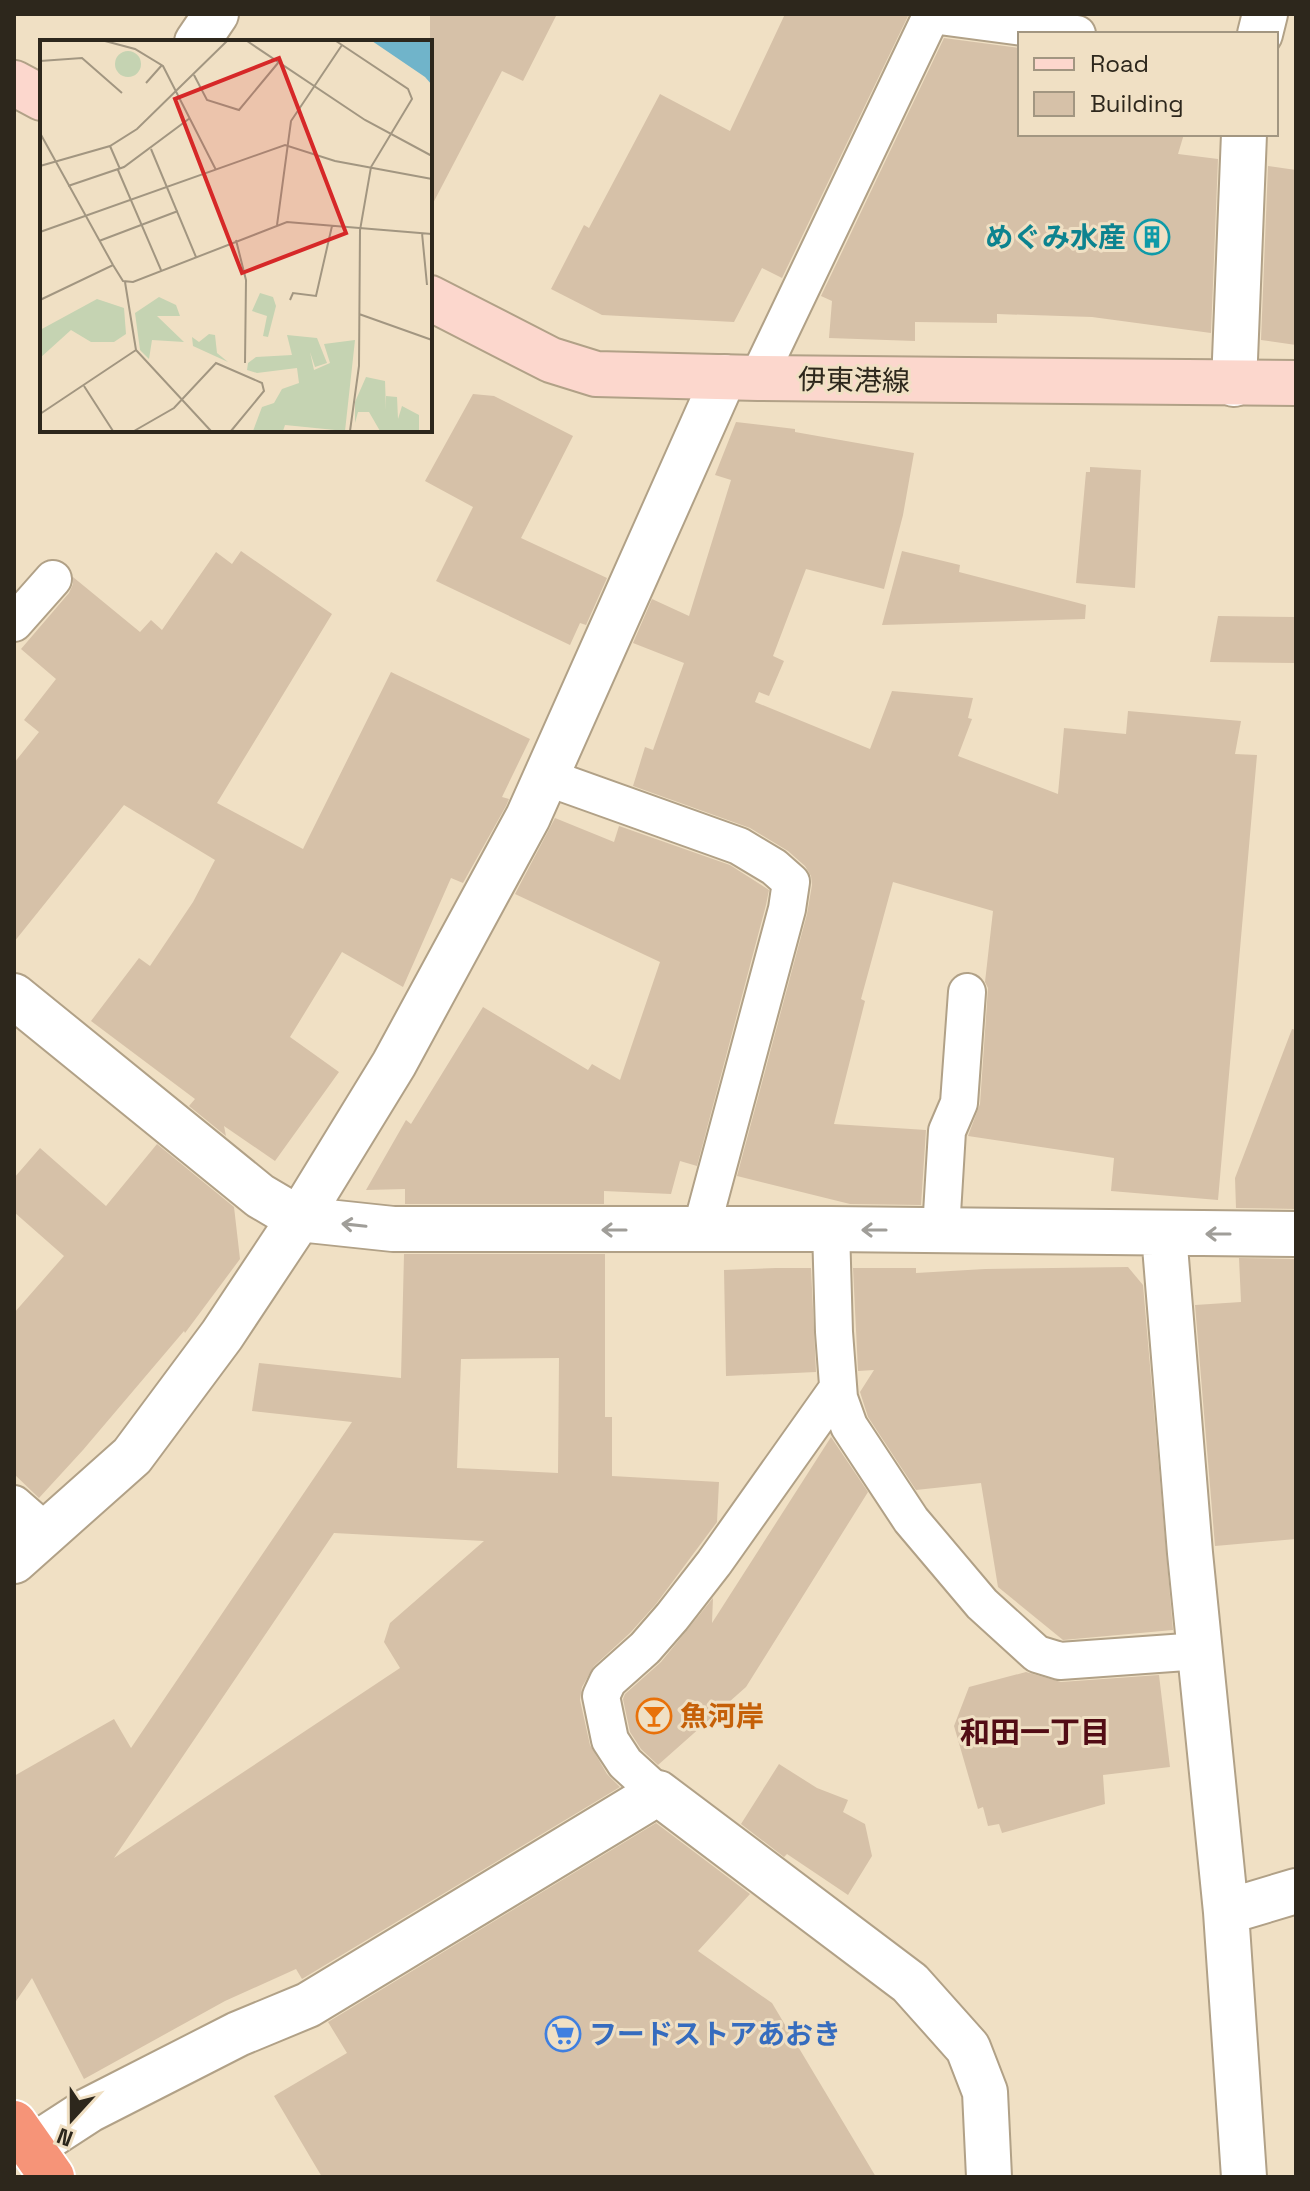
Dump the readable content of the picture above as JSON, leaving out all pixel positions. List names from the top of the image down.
{
  "streets": {
    "main road": ["伊東港線"]
  },
  "districts": ["和田一丁目"],
  "places": {
    "building": ["めぐみ水産"],
    "bar": ["魚河岸"],
    "supermarket": ["フードストアあおき"]
  },
  "legend": ["Road", "Building"],
  "north": "bottom"
}
